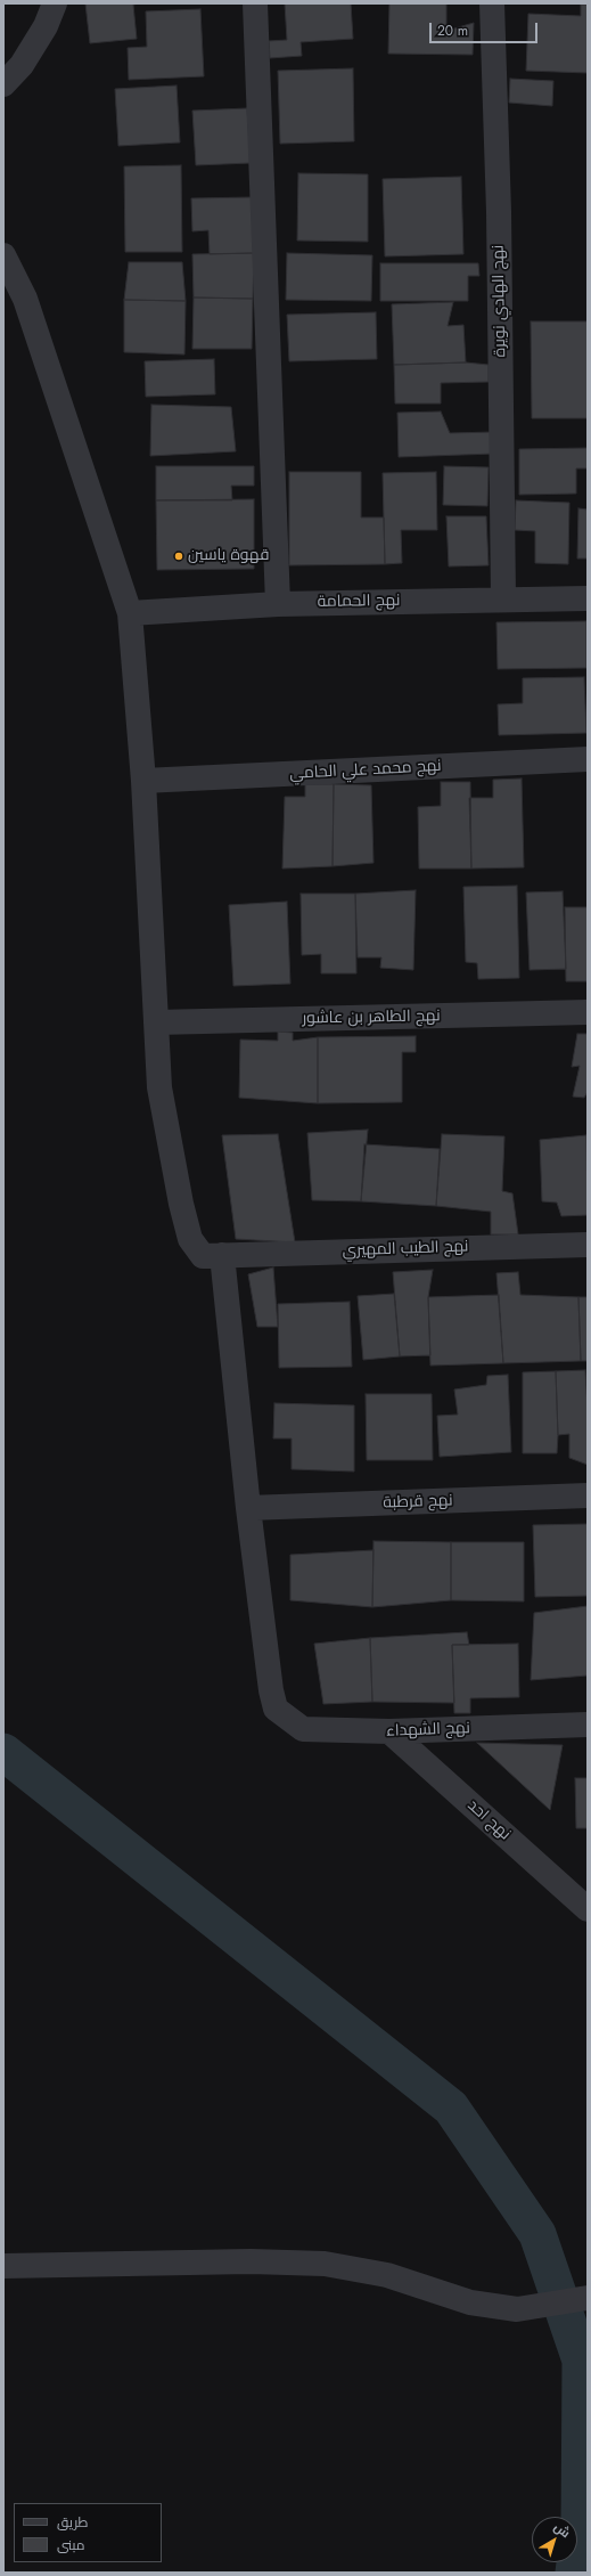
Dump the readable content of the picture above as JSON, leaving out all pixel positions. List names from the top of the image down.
{
  "streets": {
    "street": [
      "نهج الهادي نويرة",
      "نهج الحمامة",
      "نهج محمد علي الحامي",
      "نهج الطاهر بن عاشور",
      "نهج الطيب المهيري",
      "نهج قرطبة",
      "نهج الشهداء",
      "نهج احد"
    ]
  },
  "crossings": [
    ["نهج الهادي نويرة", "نهج الحمامة"],
    ["نهج الطاهر بن عاشور", "نهج الطيب المهيري"],
    ["نهج قرطبة", "نهج الشهداء"],
    ["نهج الشهداء", "نهج احد"]
  ],
  "places": ["قهوة ياسين"],
  "legend": ["طريق", "مبنى"],
  "scale_bar": "20 m",
  "north": "top right"
}
